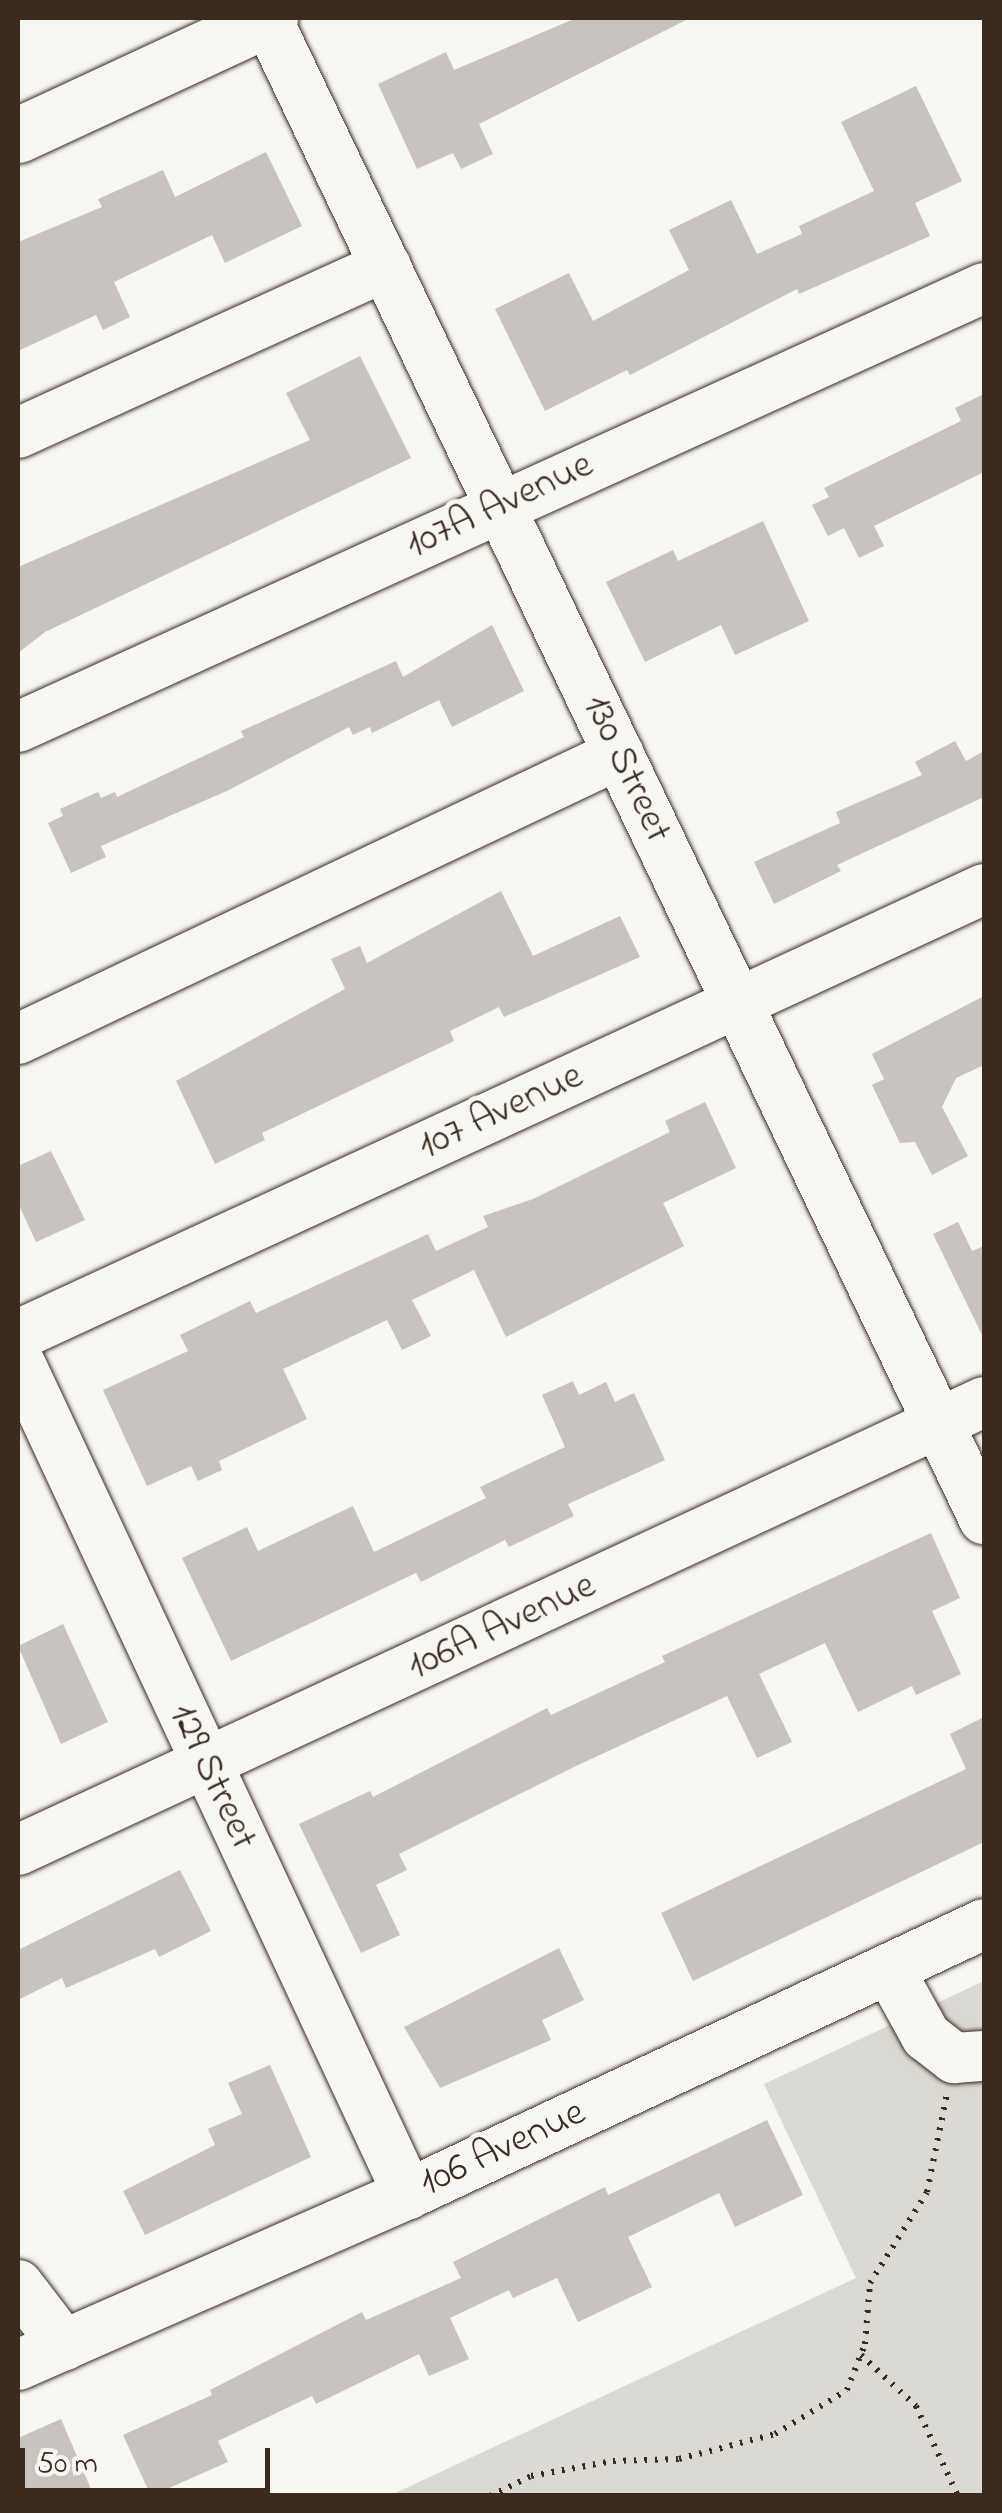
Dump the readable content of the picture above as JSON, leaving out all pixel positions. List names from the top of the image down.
{
  "streets": {
    "street": [
      "107A Avenue",
      "130 Street",
      "107 Avenue",
      "106A Avenue",
      "129 Street",
      "106 Avenue"
    ]
  },
  "crossings": [
    ["107A Avenue", "130 Street"],
    ["130 Street", "107 Avenue"],
    ["130 Street", "106A Avenue"],
    ["106A Avenue", "129 Street"],
    ["129 Street", "106 Avenue"]
  ],
  "scale_bar": "50 m"
}
